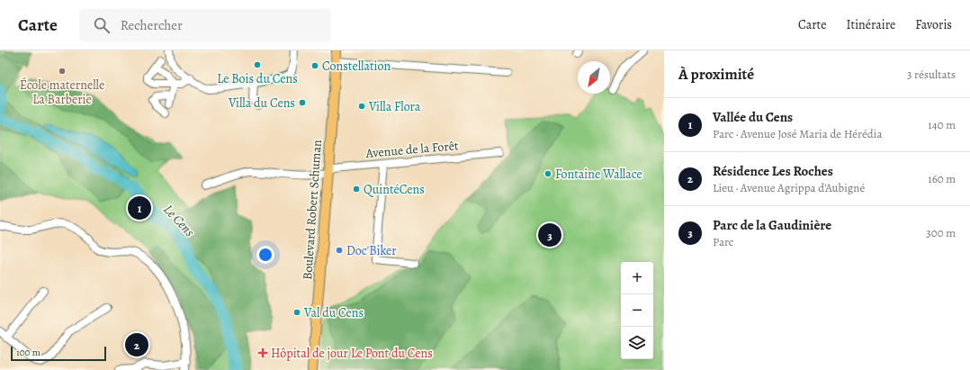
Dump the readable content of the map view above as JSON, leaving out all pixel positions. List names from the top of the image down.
{
  "streets": {
    "main road": ["Boulevard Robert Schuman"],
    "street": ["Avenue de la Forêt"]
  },
  "crossings": [
    ["Avenue de la Forêt", "Boulevard Robert Schuman"]
  ],
  "water": ["Le Cens"],
  "places": {
    "other": [
      "Le Bois du Cens",
      "Constellation",
      "École maternelle La Barberie",
      "Villa du Cens",
      "Villa Flora",
      "Fontaine Wallace",
      "QuintéCens",
      "Doc'Biker",
      "Val du Cens"
    ],
    "health": ["Hôpital de jour Le Pont du Cens"]
  },
  "scale_bar": "100 m",
  "north": "bottom left",
  "page": {
    "header": "Carte",
    "search": "Rechercher",
    "nav": ["Carte", "Itinéraire", "Favoris"],
    "heading": ["À proximité", "3 résultats"],
    "list": [
      {
        "mark": "1",
        "name": "Vallée du Cens",
        "note": "Parc · Avenue José Maria de Hérédia",
        "value": "140 m"
      },
      {
        "mark": "2",
        "name": "Résidence Les Roches",
        "note": "Lieu · Avenue Agrippa d'Aubigné",
        "value": "160 m"
      },
      {
        "mark": "3",
        "name": "Parc de la Gaudinière",
        "note": "Parc",
        "value": "300 m"
      }
    ],
    "pins": ["1", "3", "2"],
    "map_buttons": ["+", "−"],
    "scale": "100 m"
  }
}
